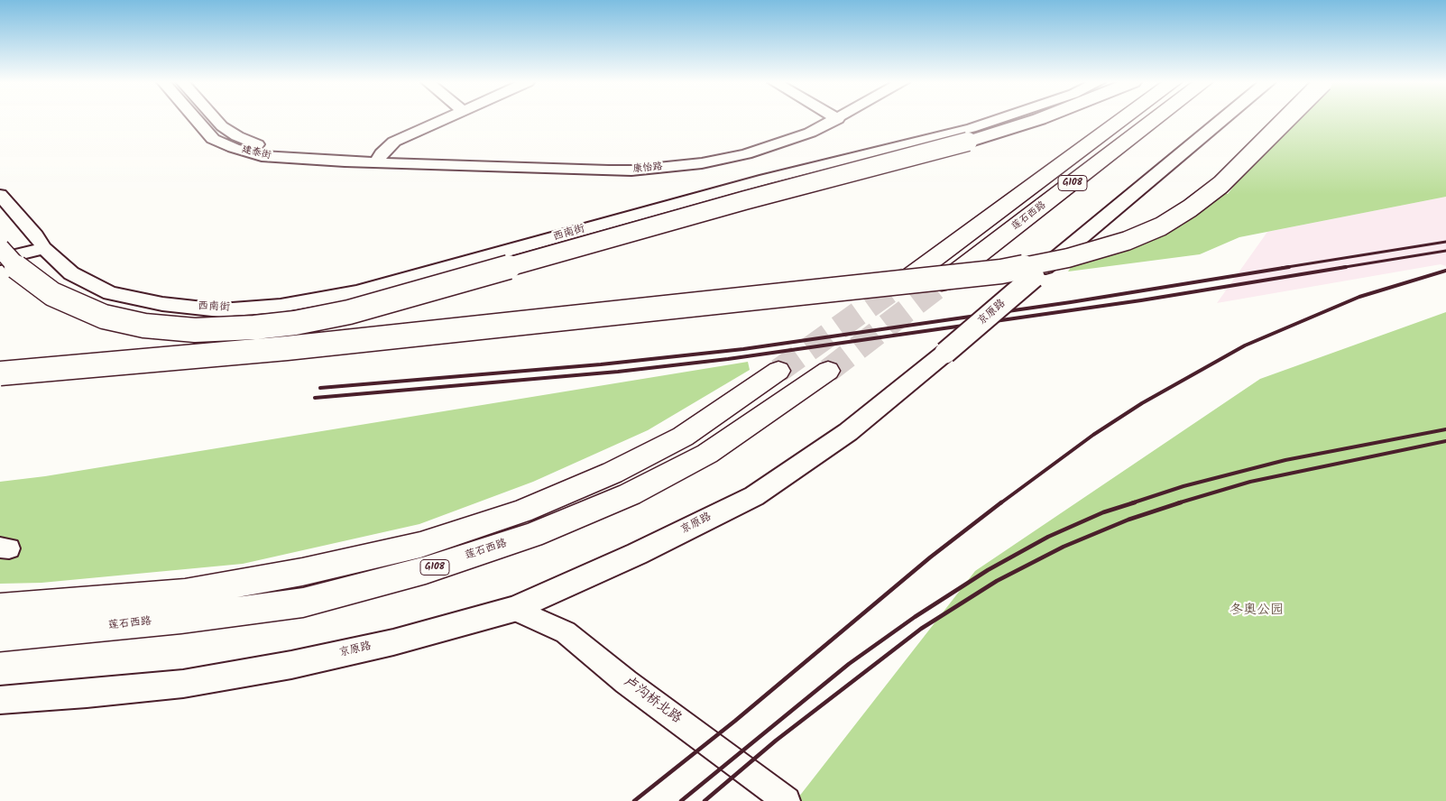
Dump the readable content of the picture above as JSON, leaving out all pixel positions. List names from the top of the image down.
{
  "streets": {
    "highway": ["G108", "莲石西路"],
    "main road": ["京原路"],
    "street": [
      "建泰街",
      "康怡路",
      "西南街",
      "卢沟桥北路"
    ]
  },
  "crossings": [
    ["建泰街", "康怡路"],
    ["京原路", "卢沟桥北路"]
  ],
  "parks": ["冬奥公园"]
}
